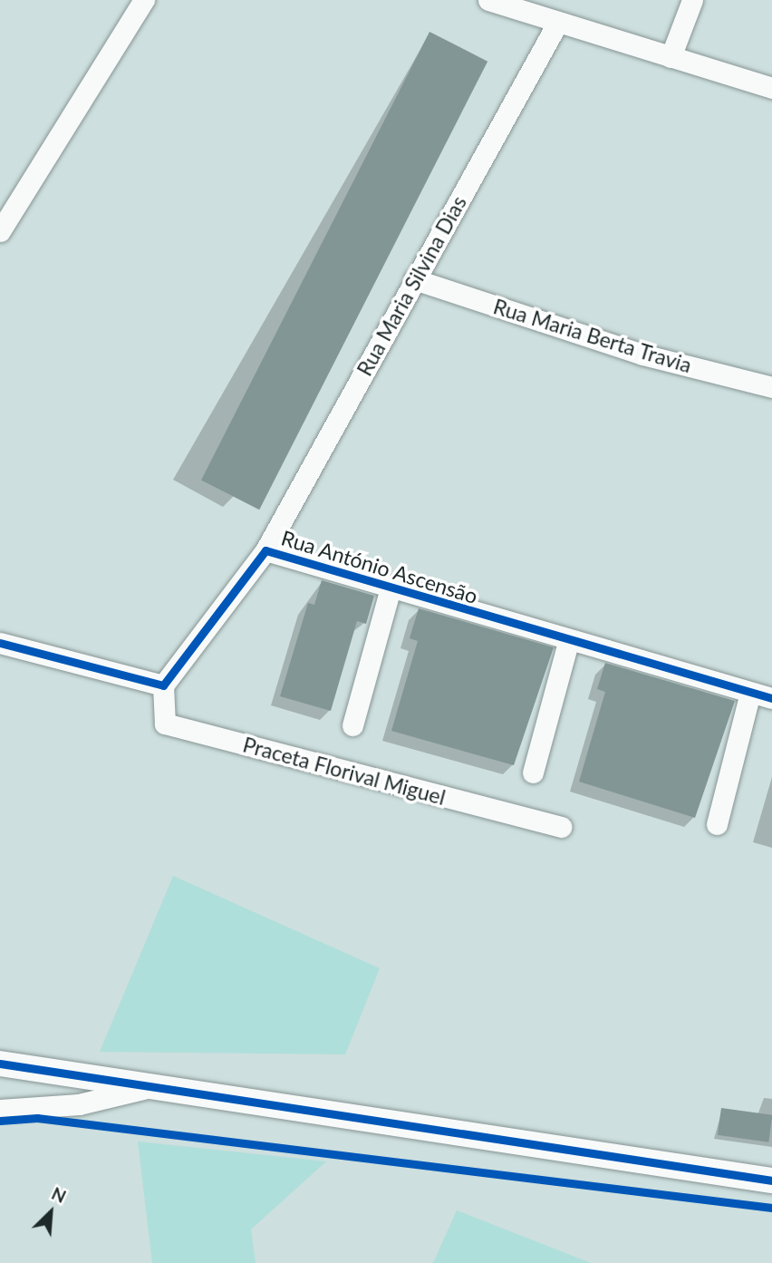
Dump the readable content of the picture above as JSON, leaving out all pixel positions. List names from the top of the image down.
{
  "streets": {
    "street": [
      "Rua Maria Silvina Dias",
      "Rua Maria Berta Travia",
      "Rua António Ascensão",
      "Praceta Florival Miguel"
    ]
  },
  "crossings": [
    ["Rua Maria Silvina Dias", "Rua Maria Berta Travia"],
    ["Rua Maria Silvina Dias", "Rua António Ascensão"],
    ["Rua António Ascensão", "Praceta Florival Miguel"]
  ],
  "north": "top right"
}
